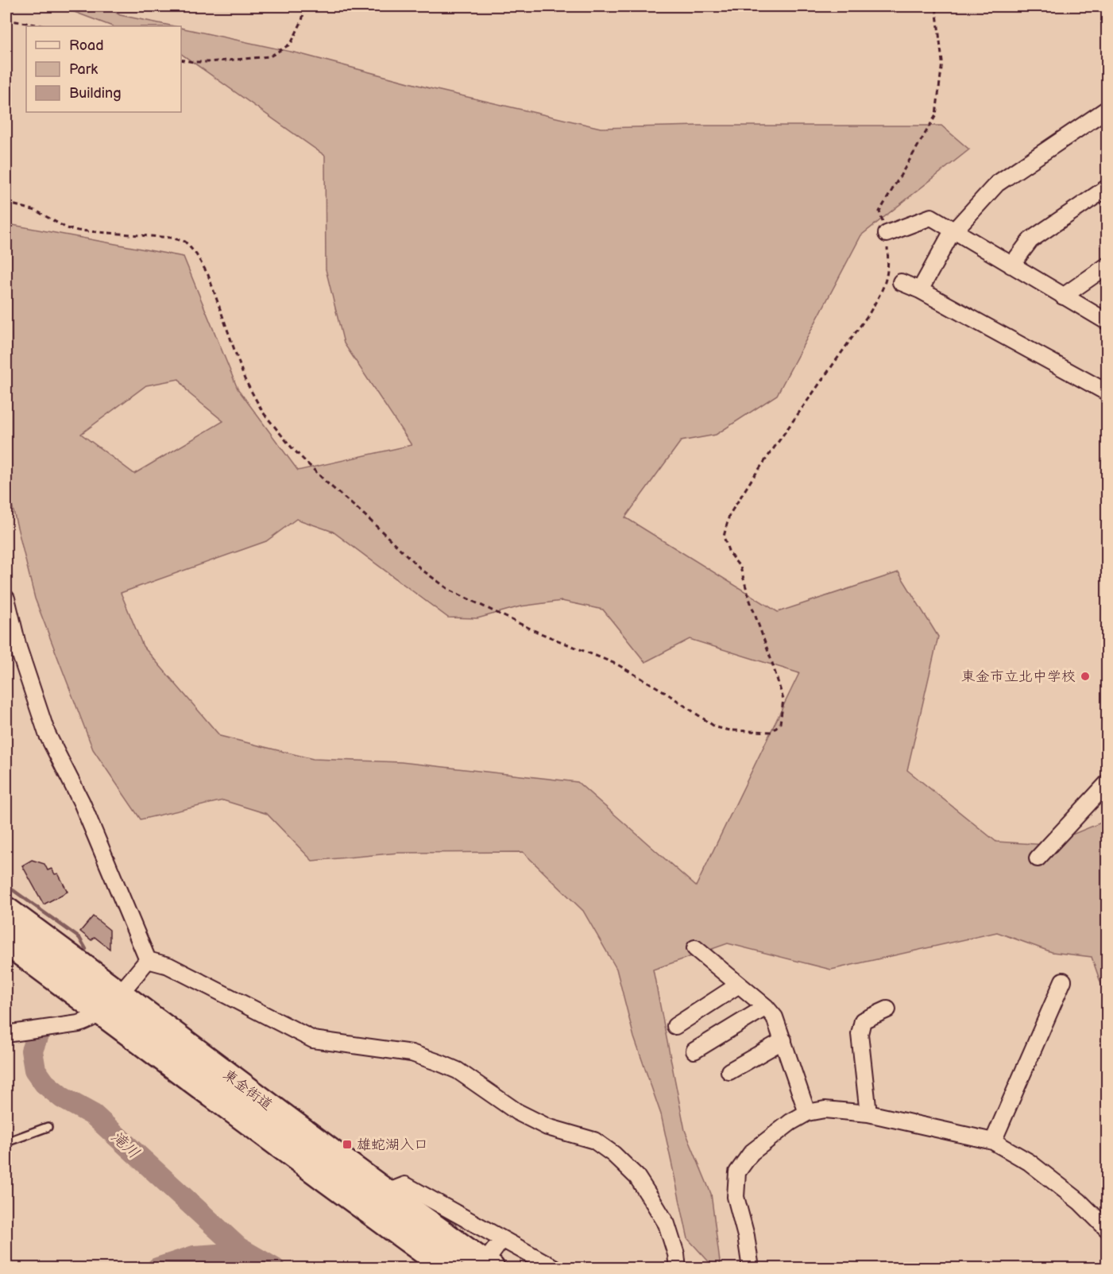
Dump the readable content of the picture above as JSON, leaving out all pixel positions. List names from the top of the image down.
{
  "streets": {
    "highway": ["東金街道"]
  },
  "water": ["滝川"],
  "places": {
    "other": ["東金市立北中学校"],
    "transit": ["雄蛇湖入口"]
  },
  "legend": ["Road", "Park", "Building"]
}
